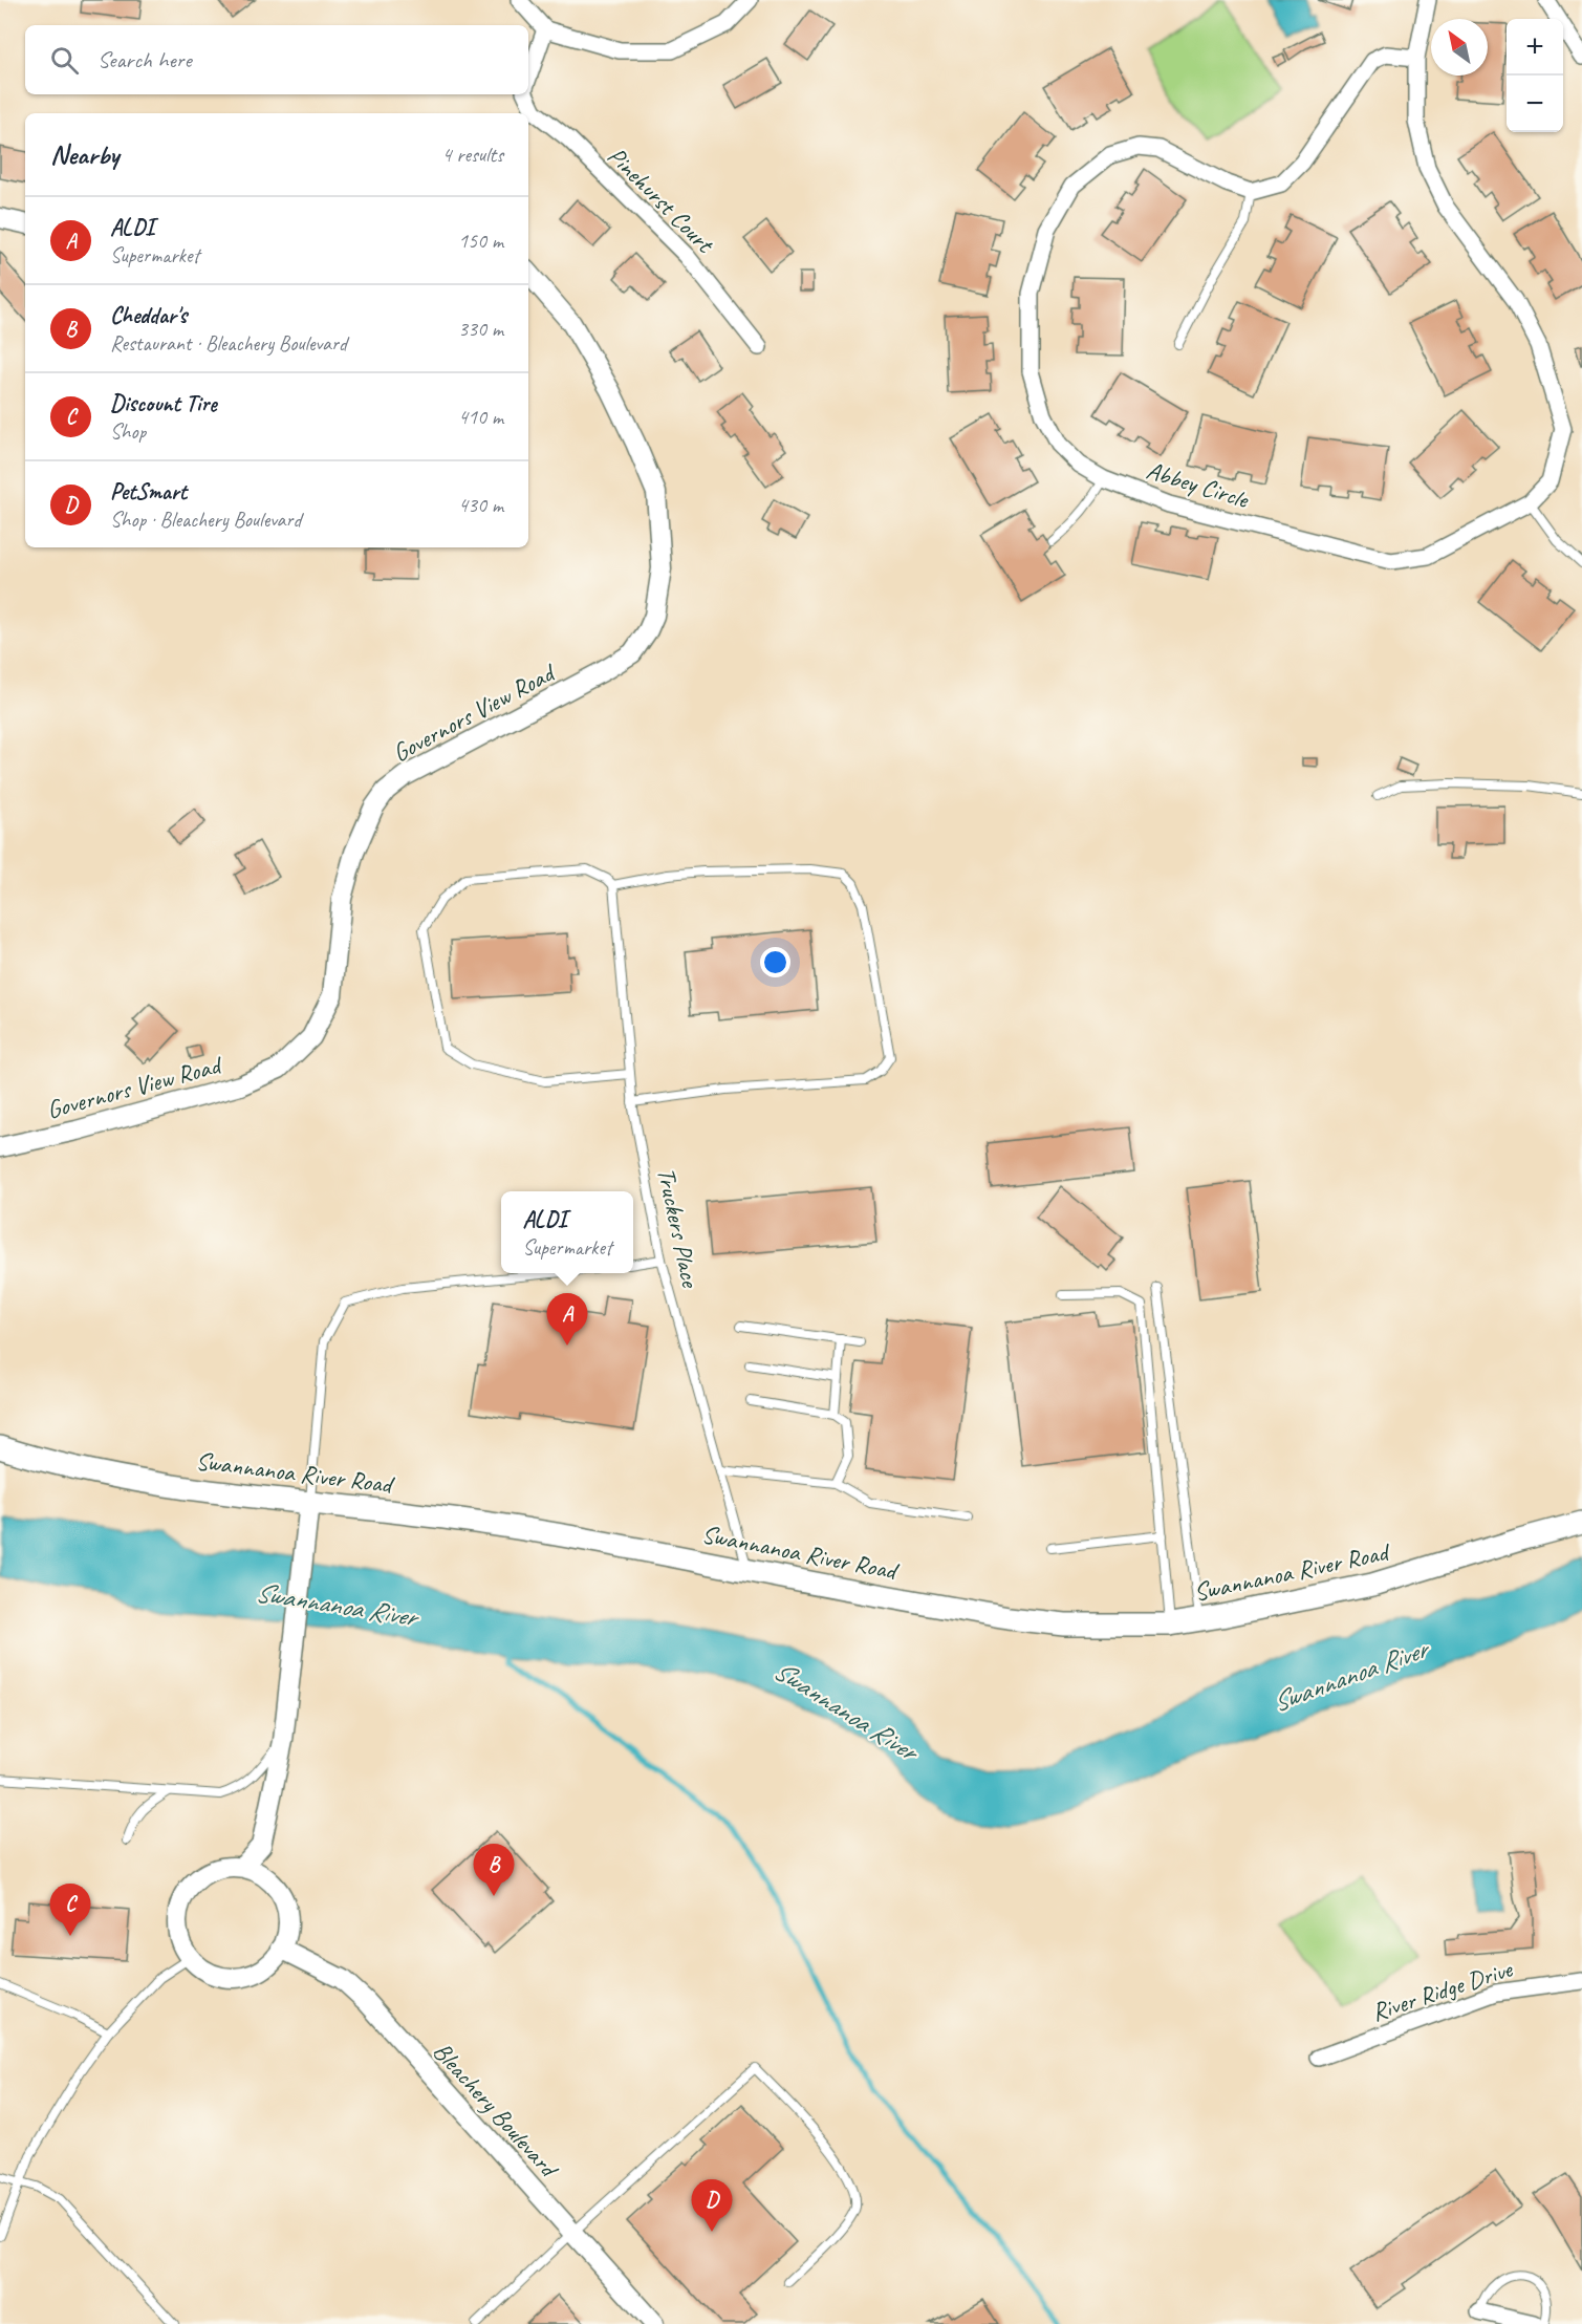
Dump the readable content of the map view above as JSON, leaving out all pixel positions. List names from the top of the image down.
{
  "streets": {
    "main road": ["Swannanoa River Road"],
    "street": [
      "Pinehurst Court",
      "Abbey Circle",
      "Governors View Road",
      "River Ridge Drive",
      "Bleachery Boulevard"
    ],
    "lane": ["Truckers Place"]
  },
  "crossings": [
    ["Truckers Place", "Swannanoa River Road"]
  ],
  "water": ["Swannanoa River"],
  "north": "top left",
  "page": {
    "map_buttons": ["+", "−"],
    "search": "Search here",
    "heading": ["Nearby", "4 results"],
    "list": [
      {
        "mark": "A",
        "name": "ALDI",
        "note": "Supermarket",
        "value": "150 m"
      },
      {
        "mark": "B",
        "name": "Cheddar's",
        "note": "Restaurant · Bleachery Boulevard",
        "value": "330 m"
      },
      {
        "mark": "C",
        "name": "Discount Tire",
        "note": "Shop",
        "value": "410 m"
      },
      {
        "mark": "D",
        "name": "PetSmart",
        "note": "Shop · Bleachery Boulevard",
        "value": "430 m"
      }
    ],
    "popup": ["ALDI", "Supermarket"],
    "pins": [
      "A",
      "B",
      "C",
      "D"
    ]
  }
}
